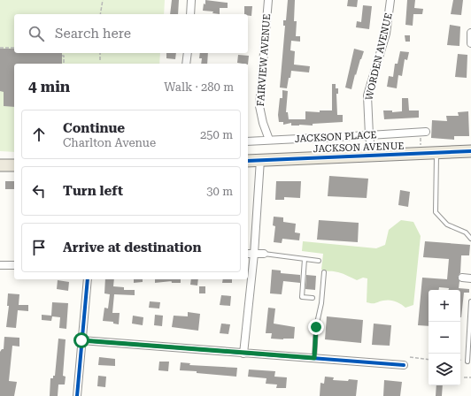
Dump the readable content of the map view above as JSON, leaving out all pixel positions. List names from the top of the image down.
{
  "streets": {
    "main road": ["JACKSON AVENUE"],
    "street": ["WORDEN AVENUE", "FAIRVIEW AVENUE", "JACKSON PLACE"]
  },
  "crossings": [
    ["WORDEN AVENUE", "JACKSON PLACE"],
    ["WORDEN AVENUE", "JACKSON AVENUE"],
    ["FAIRVIEW AVENUE", "JACKSON PLACE"]
  ],
  "page": {
    "search": "Search here",
    "heading": ["4 min", "Walk · 280 m"],
    "list": [
      ["Continue", "Charlton Avenue", "250 m"],
      ["Turn left", "30 m"],
      "Arrive at destination"
    ],
    "map_buttons": ["+", "−"]
  }
}
